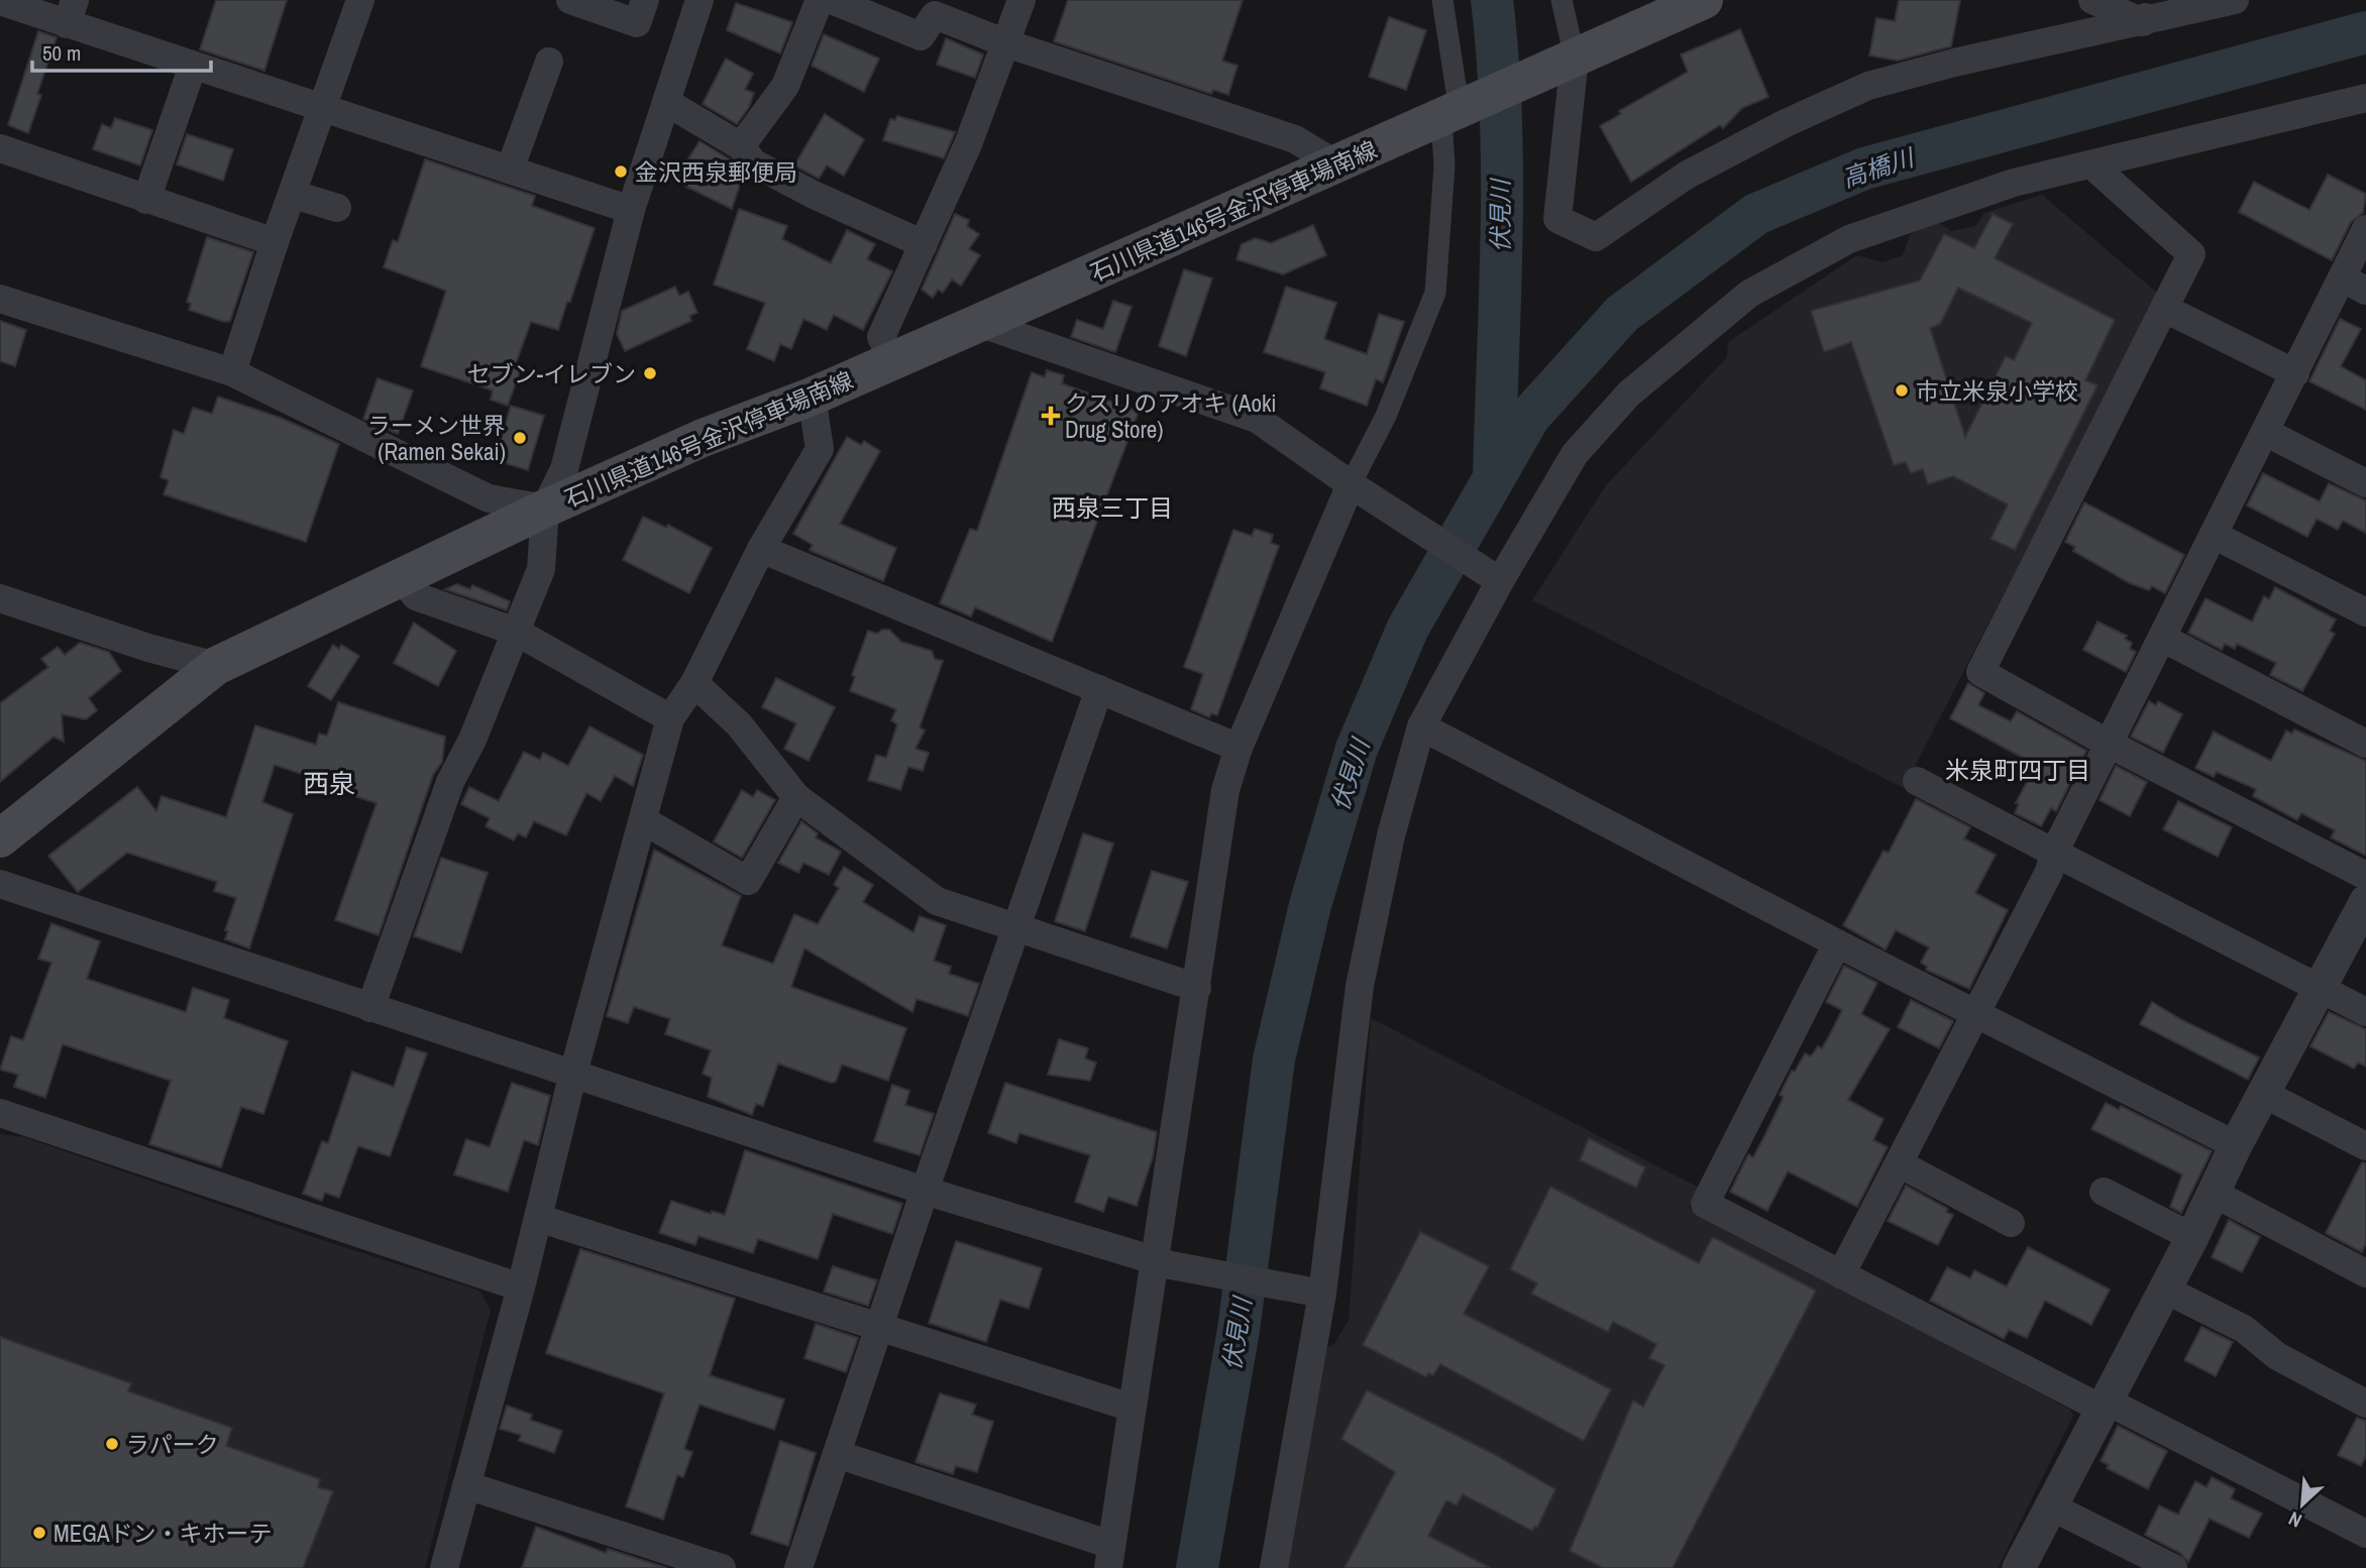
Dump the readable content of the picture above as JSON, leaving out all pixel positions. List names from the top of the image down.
{
  "streets": {
    "main road": ["石川県道146号金沢停車場南線"]
  },
  "districts": ["西泉三丁目", "米泉町四丁目", "西泉"],
  "water": ["高橋川", "伏見川"],
  "places": {
    "other": [
      "金沢西泉郵便局",
      "セブン-イレブン",
      "市立米泉小学校",
      "ラーメン世界 (Ramen Sekai)",
      "ラパーク",
      "MEGAドン・キホーテ"
    ],
    "health": ["クスリのアオキ (Aoki Drug Store)"]
  },
  "scale_bar": "50 m",
  "north": "bottom left"
}
